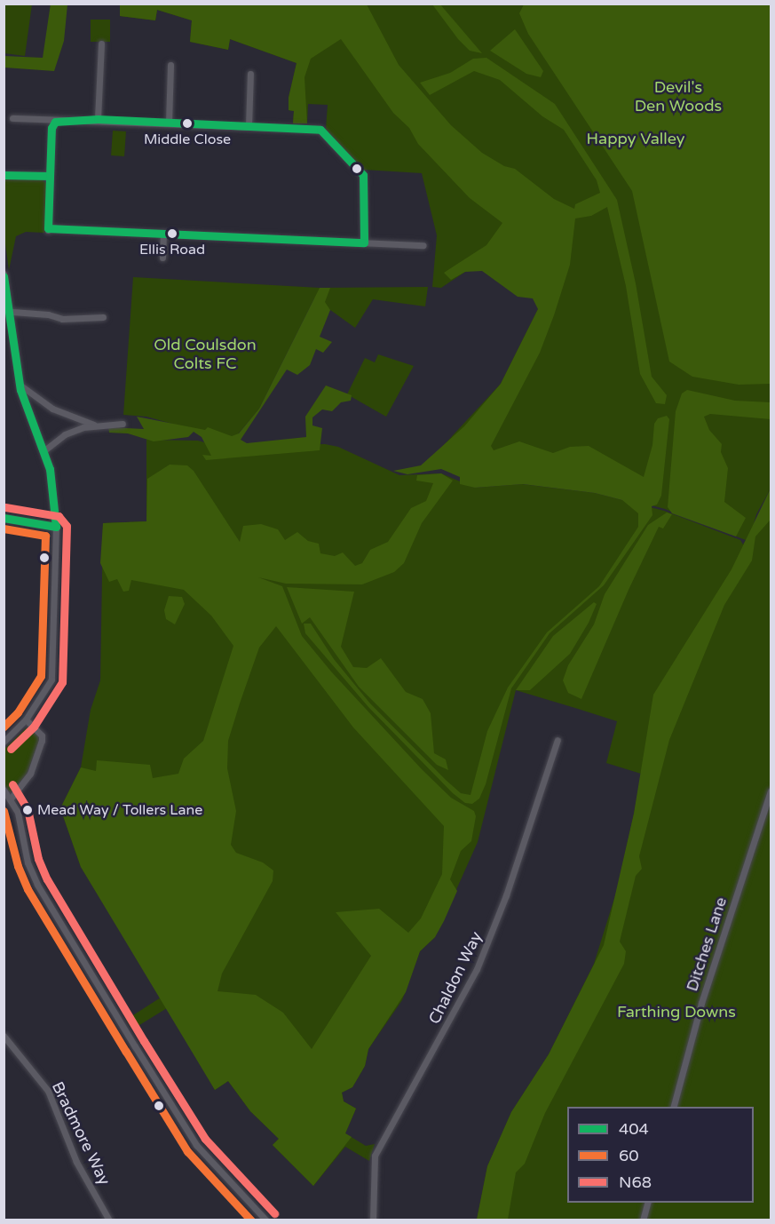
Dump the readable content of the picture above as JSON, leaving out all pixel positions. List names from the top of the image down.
{
  "streets": {
    "street": ["Ditches Lane", "Chaldon Way", "Bradmore Way"]
  },
  "parks": [
    "Devil's Den Woods",
    "Happy Valley",
    "Old Coulsdon Colts FC",
    "Farthing Downs"
  ],
  "places": ["Middle Close", "Ellis Road", "Mead Way / Tollers Lane"],
  "lines": ["transit line 404", "transit line N68", "transit line 60"],
  "legend": ["404", "60", "N68"]
}
